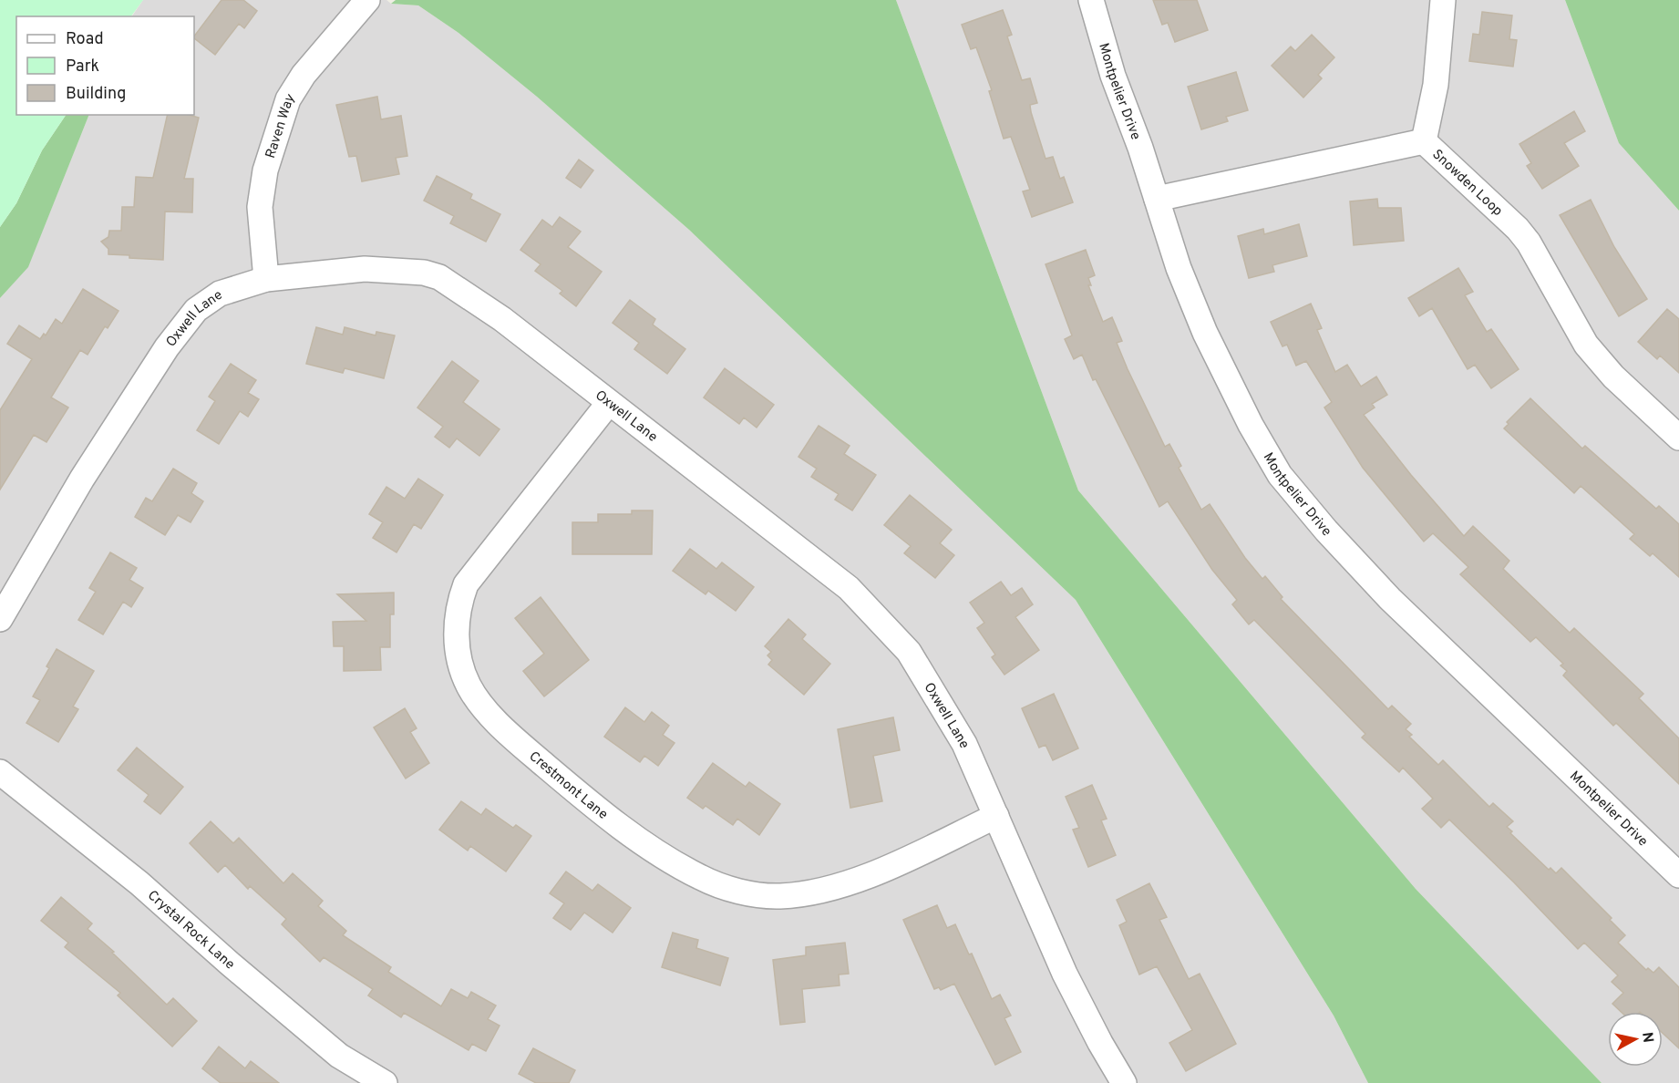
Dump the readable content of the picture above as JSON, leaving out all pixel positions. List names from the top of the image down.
{
  "streets": {
    "street": [
      "Montpelier Drive",
      "Raven Way",
      "Snowden Loop",
      "Oxwell Lane",
      "Crestmont Lane",
      "Crystal Rock Lane"
    ]
  },
  "crossings": [
    ["Montpelier Drive", "Snowden Loop"],
    ["Raven Way", "Oxwell Lane"],
    ["Oxwell Lane", "Crestmont Lane"]
  ],
  "legend": ["Road", "Park", "Building"],
  "north": "right"
}
